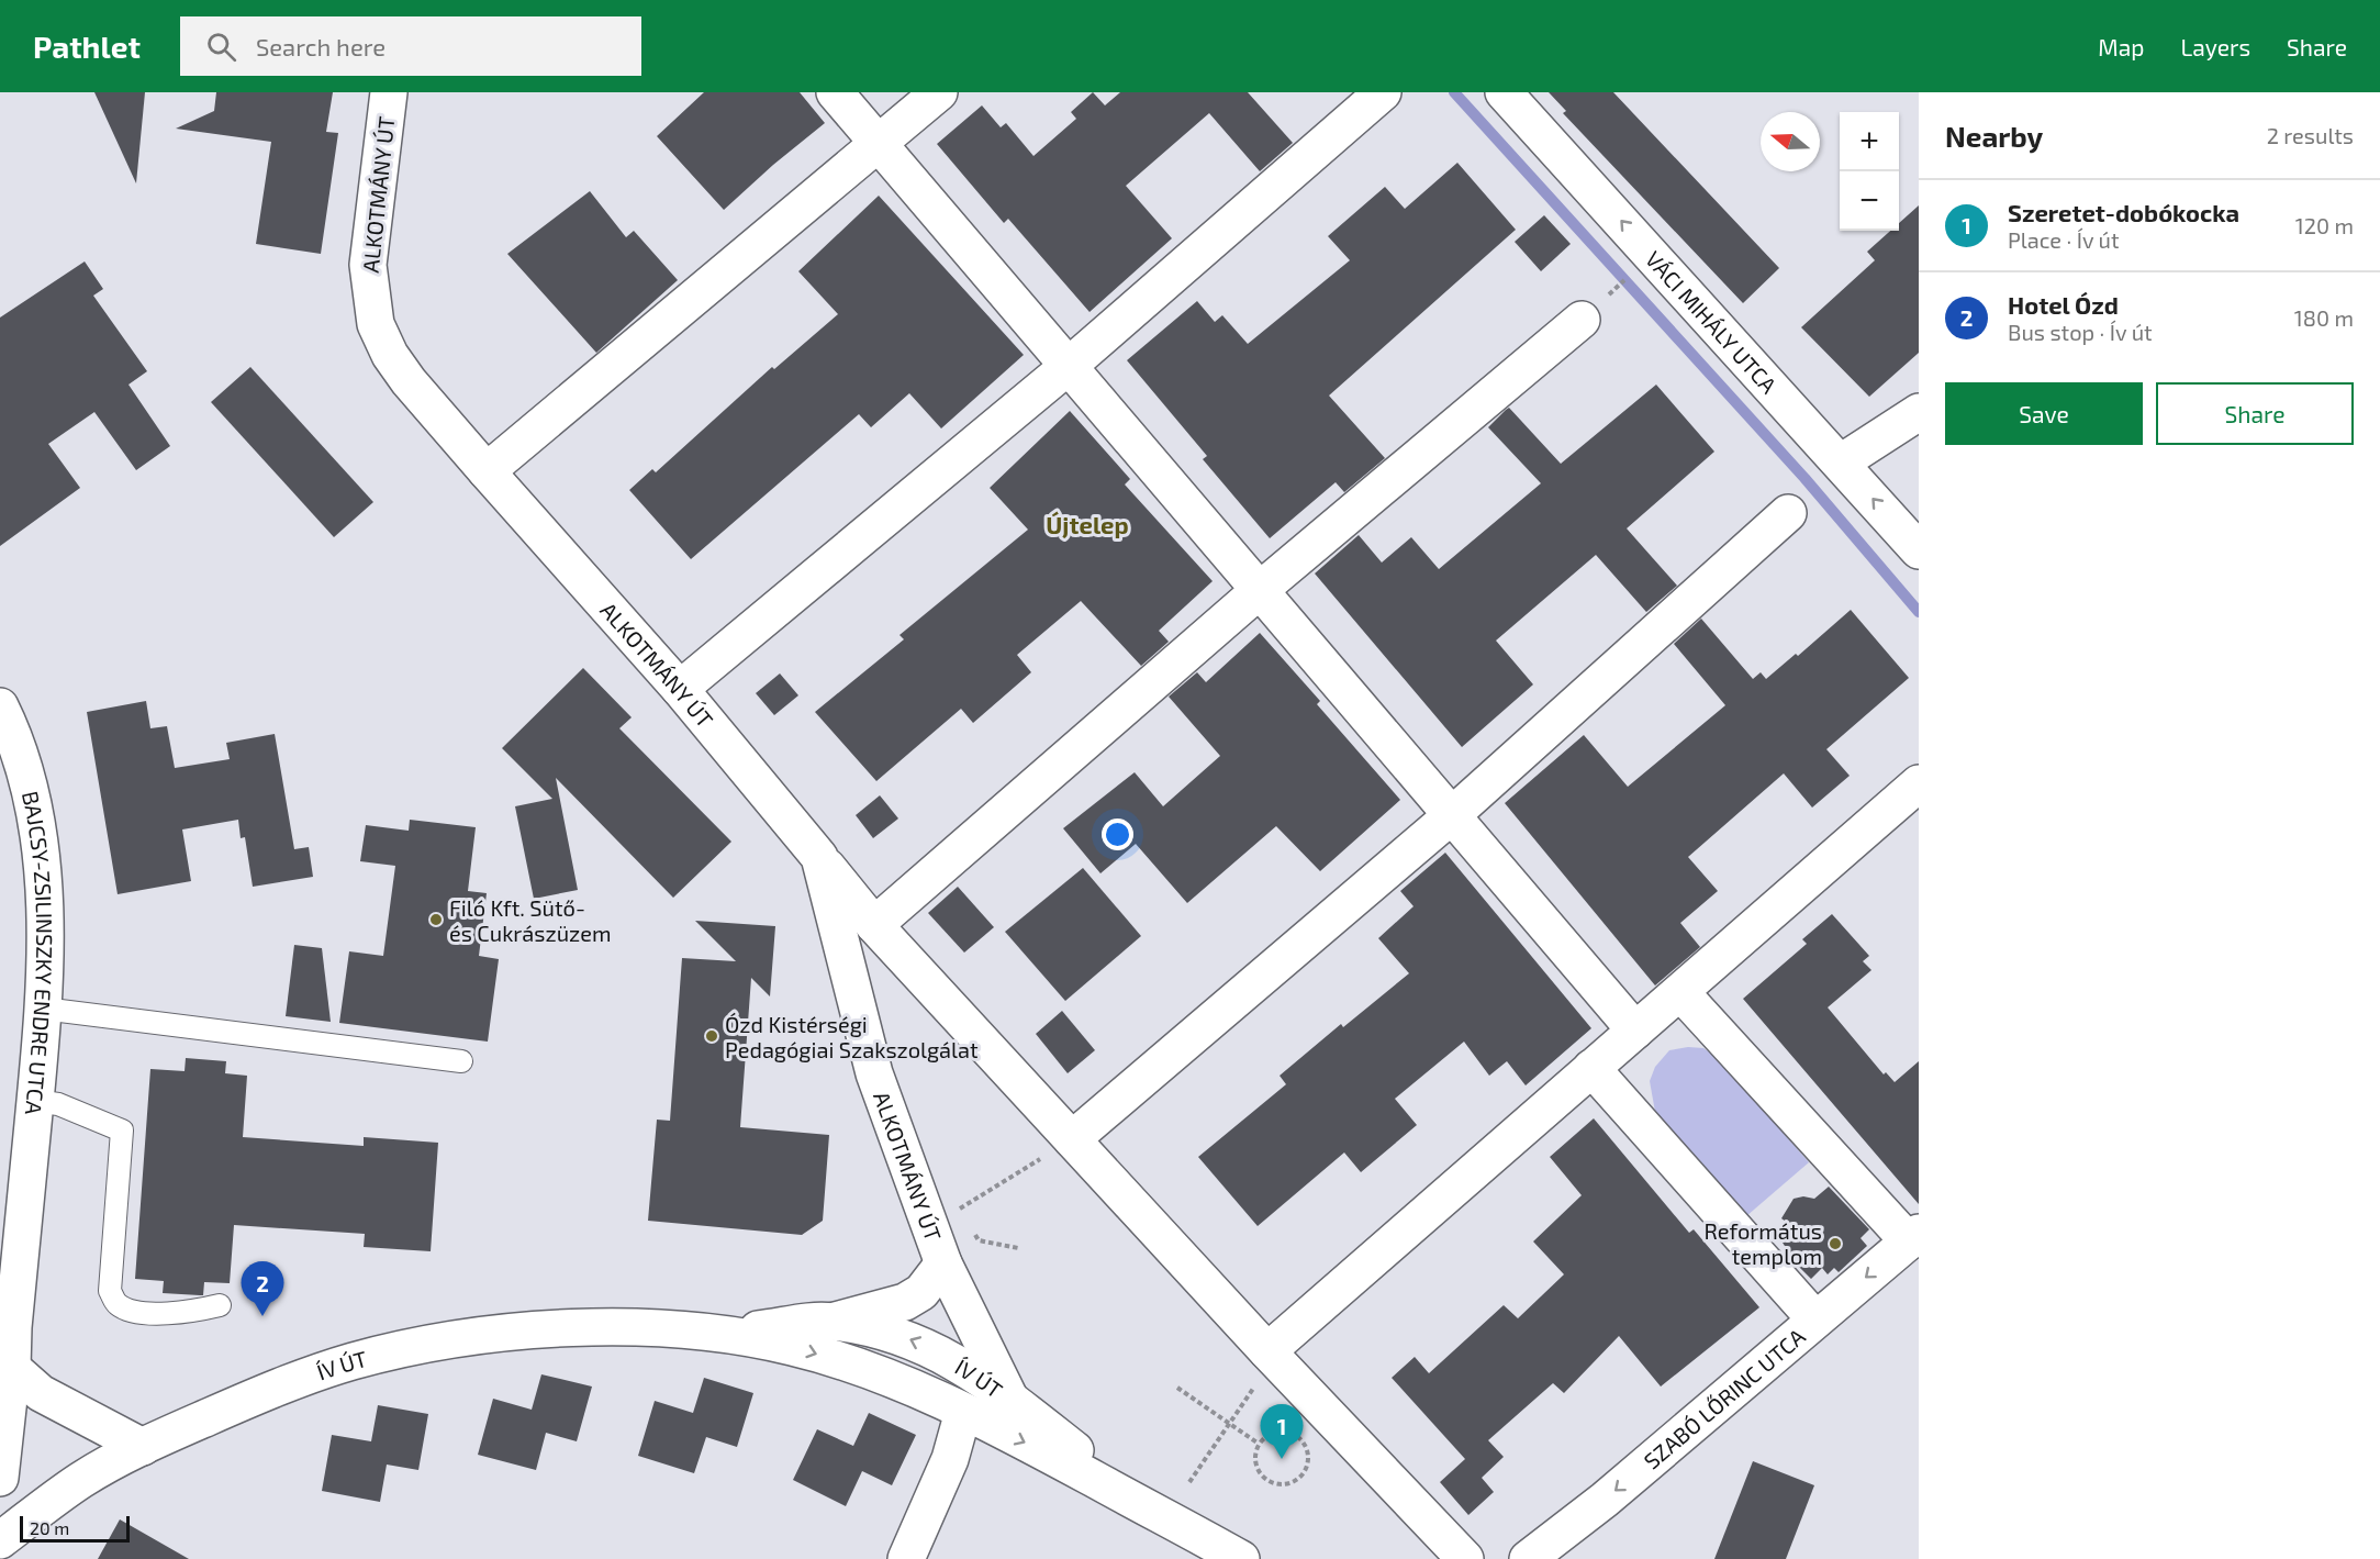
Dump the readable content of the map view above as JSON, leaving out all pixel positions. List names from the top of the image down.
{
  "streets": {
    "street": [
      "ALKOTMÁNY ÚT",
      "VÁCI MIHÁLY UTCA",
      "BAJCSY-ZSILINSZKY ENDRE UTCA",
      "ÍV ÚT",
      "SZABÓ LŐRINC UTCA"
    ]
  },
  "crossings": [
    ["ALKOTMÁNY ÚT", "ÍV ÚT"]
  ],
  "one_way": ["VÁCI MIHÁLY UTCA", "SZABÓ LŐRINC UTCA"],
  "districts": ["Újtelep"],
  "places": ["Filó Kft. Sütő- és Cukrászüzem", "Ózd Kistérségi Pedagógiai Szakszolgálat", "Református templom"],
  "scale_bar": "20 m",
  "north": "left",
  "page": {
    "header": "Pathlet",
    "search": "Search here",
    "nav": ["Map", "Layers", "Share"],
    "heading": ["Nearby", "2 results"],
    "map_buttons": ["+", "−"],
    "list": [
      {
        "mark": "1",
        "name": "Szeretet-dobókocka",
        "note": "Place · Ív út",
        "value": "120 m"
      },
      {
        "mark": "2",
        "name": "Hotel Ózd",
        "note": "Bus stop · Ív út",
        "value": "180 m"
      }
    ],
    "buttons": ["Save", "Share"],
    "pins": ["2", "1"],
    "scale": "20 m"
  }
}
